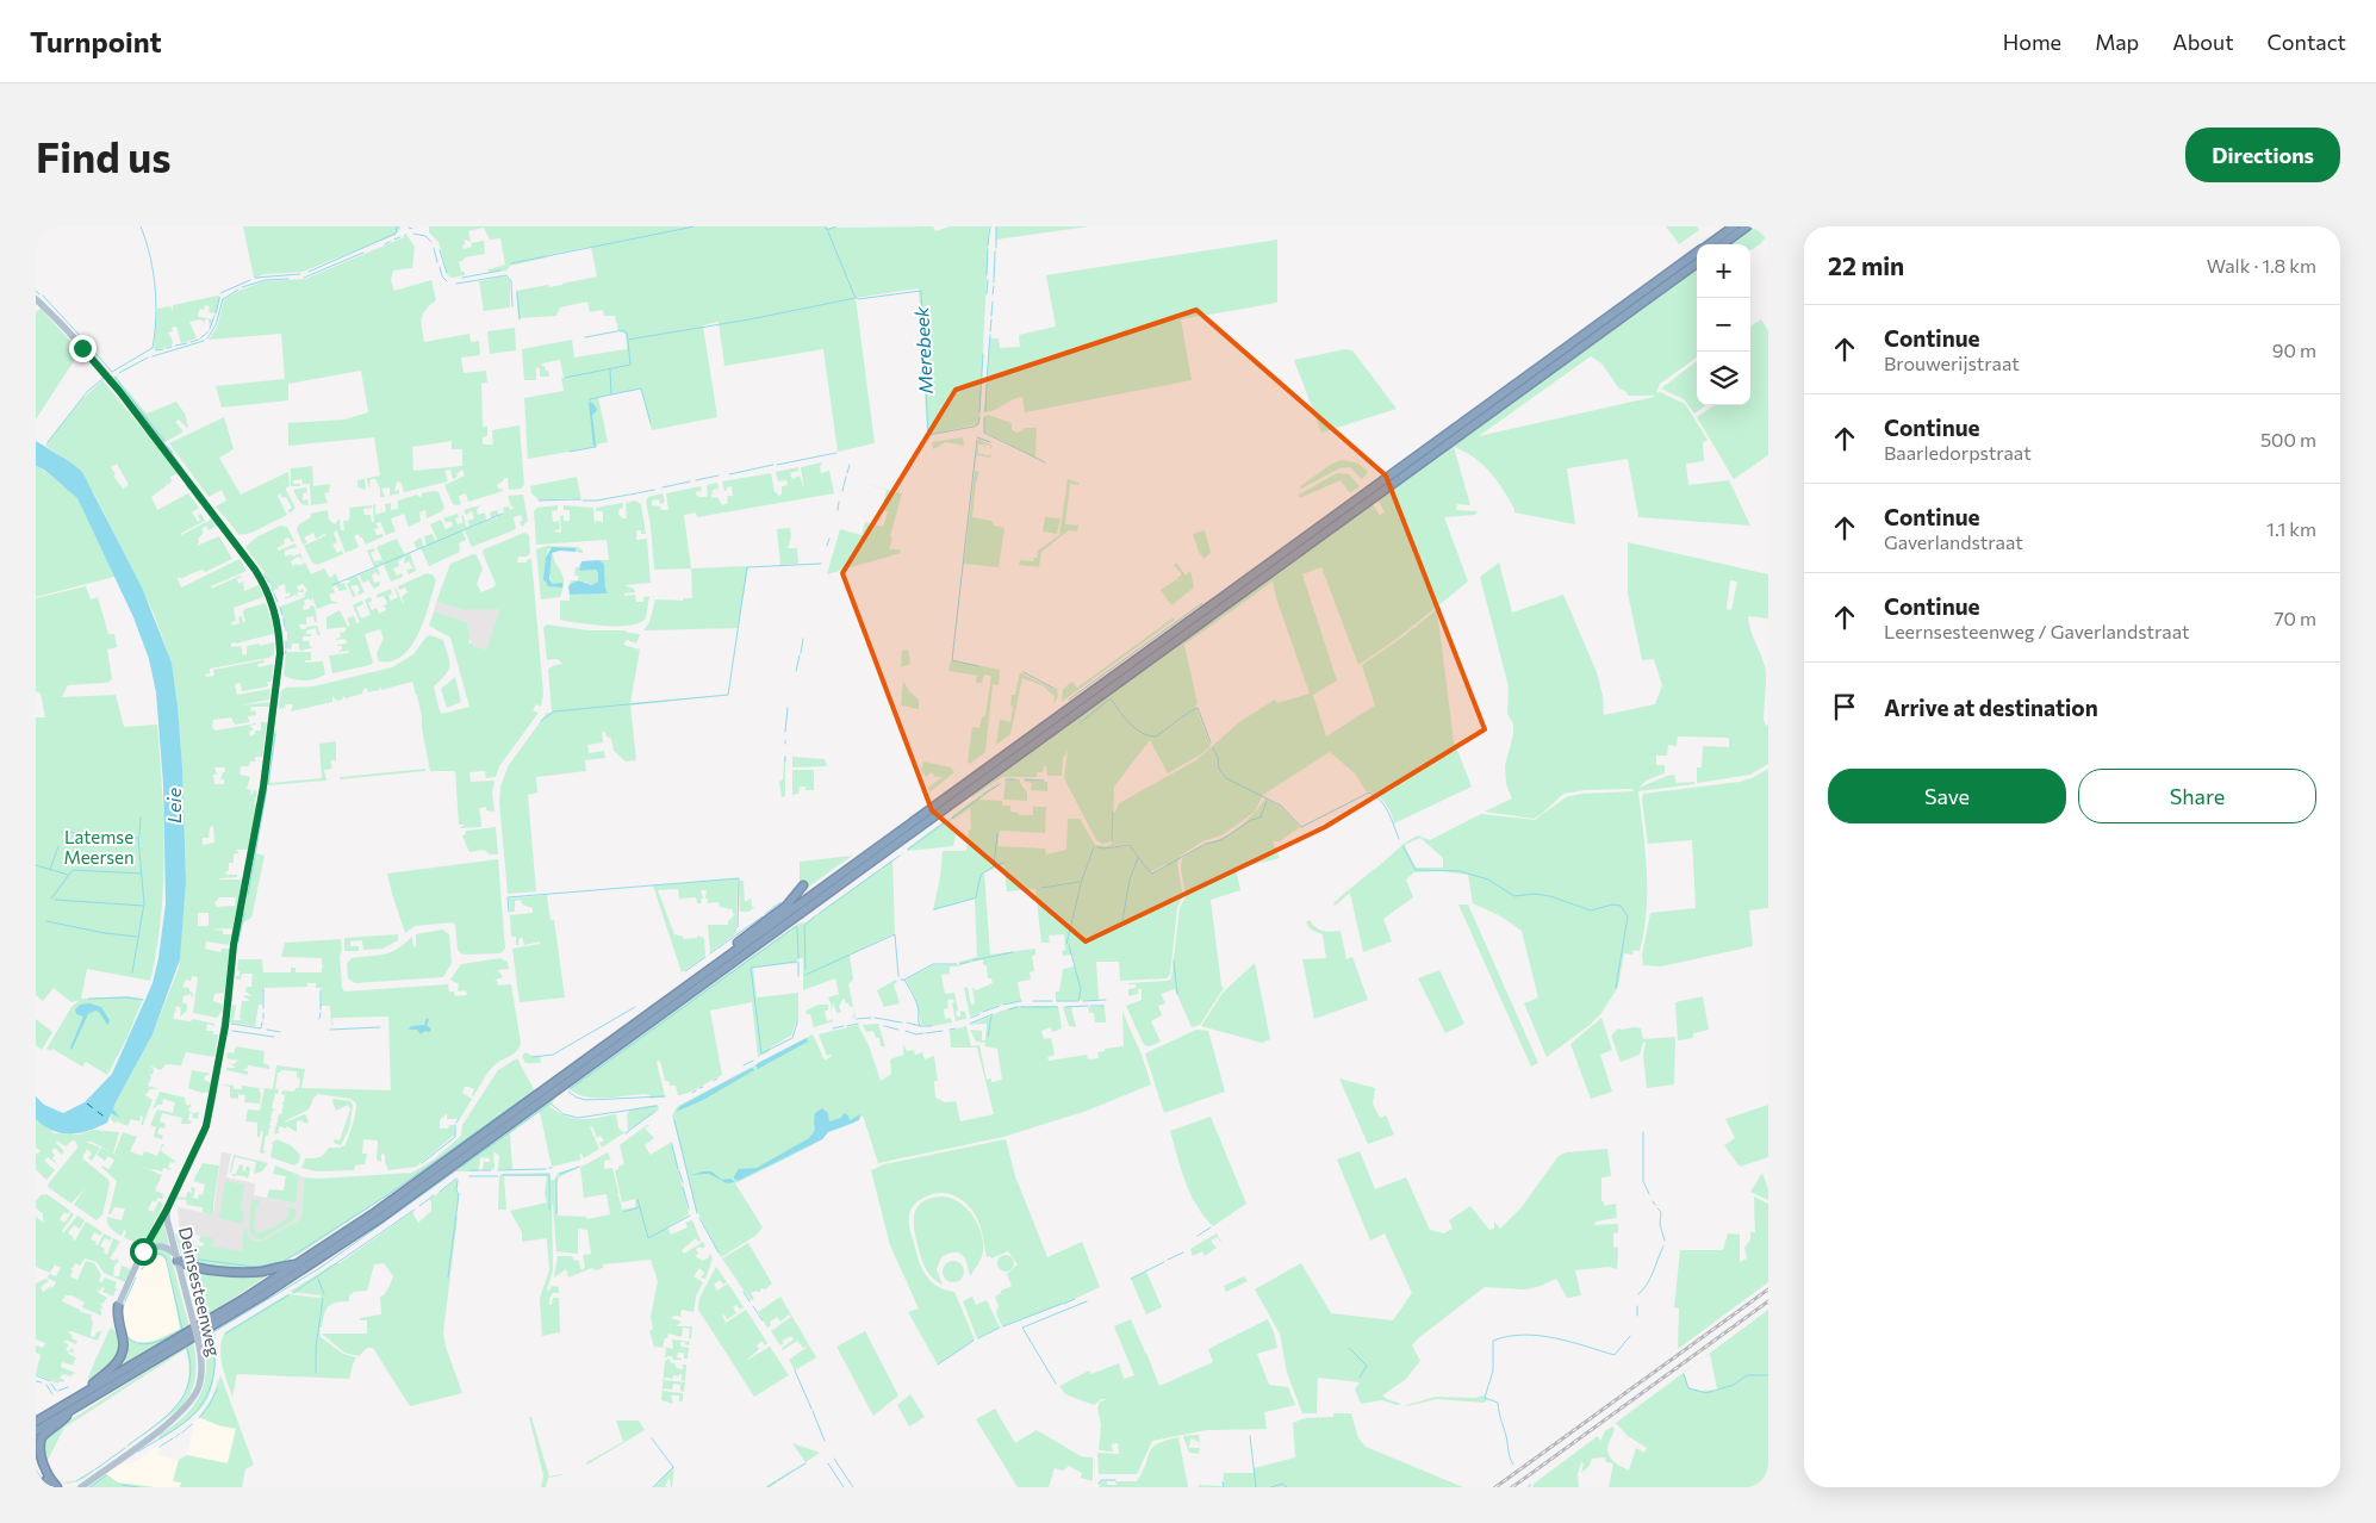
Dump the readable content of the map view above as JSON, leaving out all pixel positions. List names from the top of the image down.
{
  "streets": {
    "main road": ["Deinsesteenweg"]
  },
  "water": ["Merebeek", "Leie"],
  "parks": ["Latemse Meersen"],
  "page": {
    "header": "Turnpoint",
    "nav": [
      "Home",
      "Map",
      "About",
      "Contact"
    ],
    "buttons": [
      "Directions",
      ["Save", "Share"]
    ],
    "title": "Find us",
    "heading": ["22 min", "Walk · 1.8 km"],
    "map_buttons": ["+", "−"],
    "list": [
      ["Continue", "Brouwerijstraat", "90 m"],
      ["Continue", "Baarledorpstraat", "500 m"],
      ["Continue", "Gaverlandstraat", "1.1 km"],
      ["Continue", "Leernsesteenweg / Gaverlandstraat", "70 m"],
      "Arrive at destination"
    ]
  }
}
